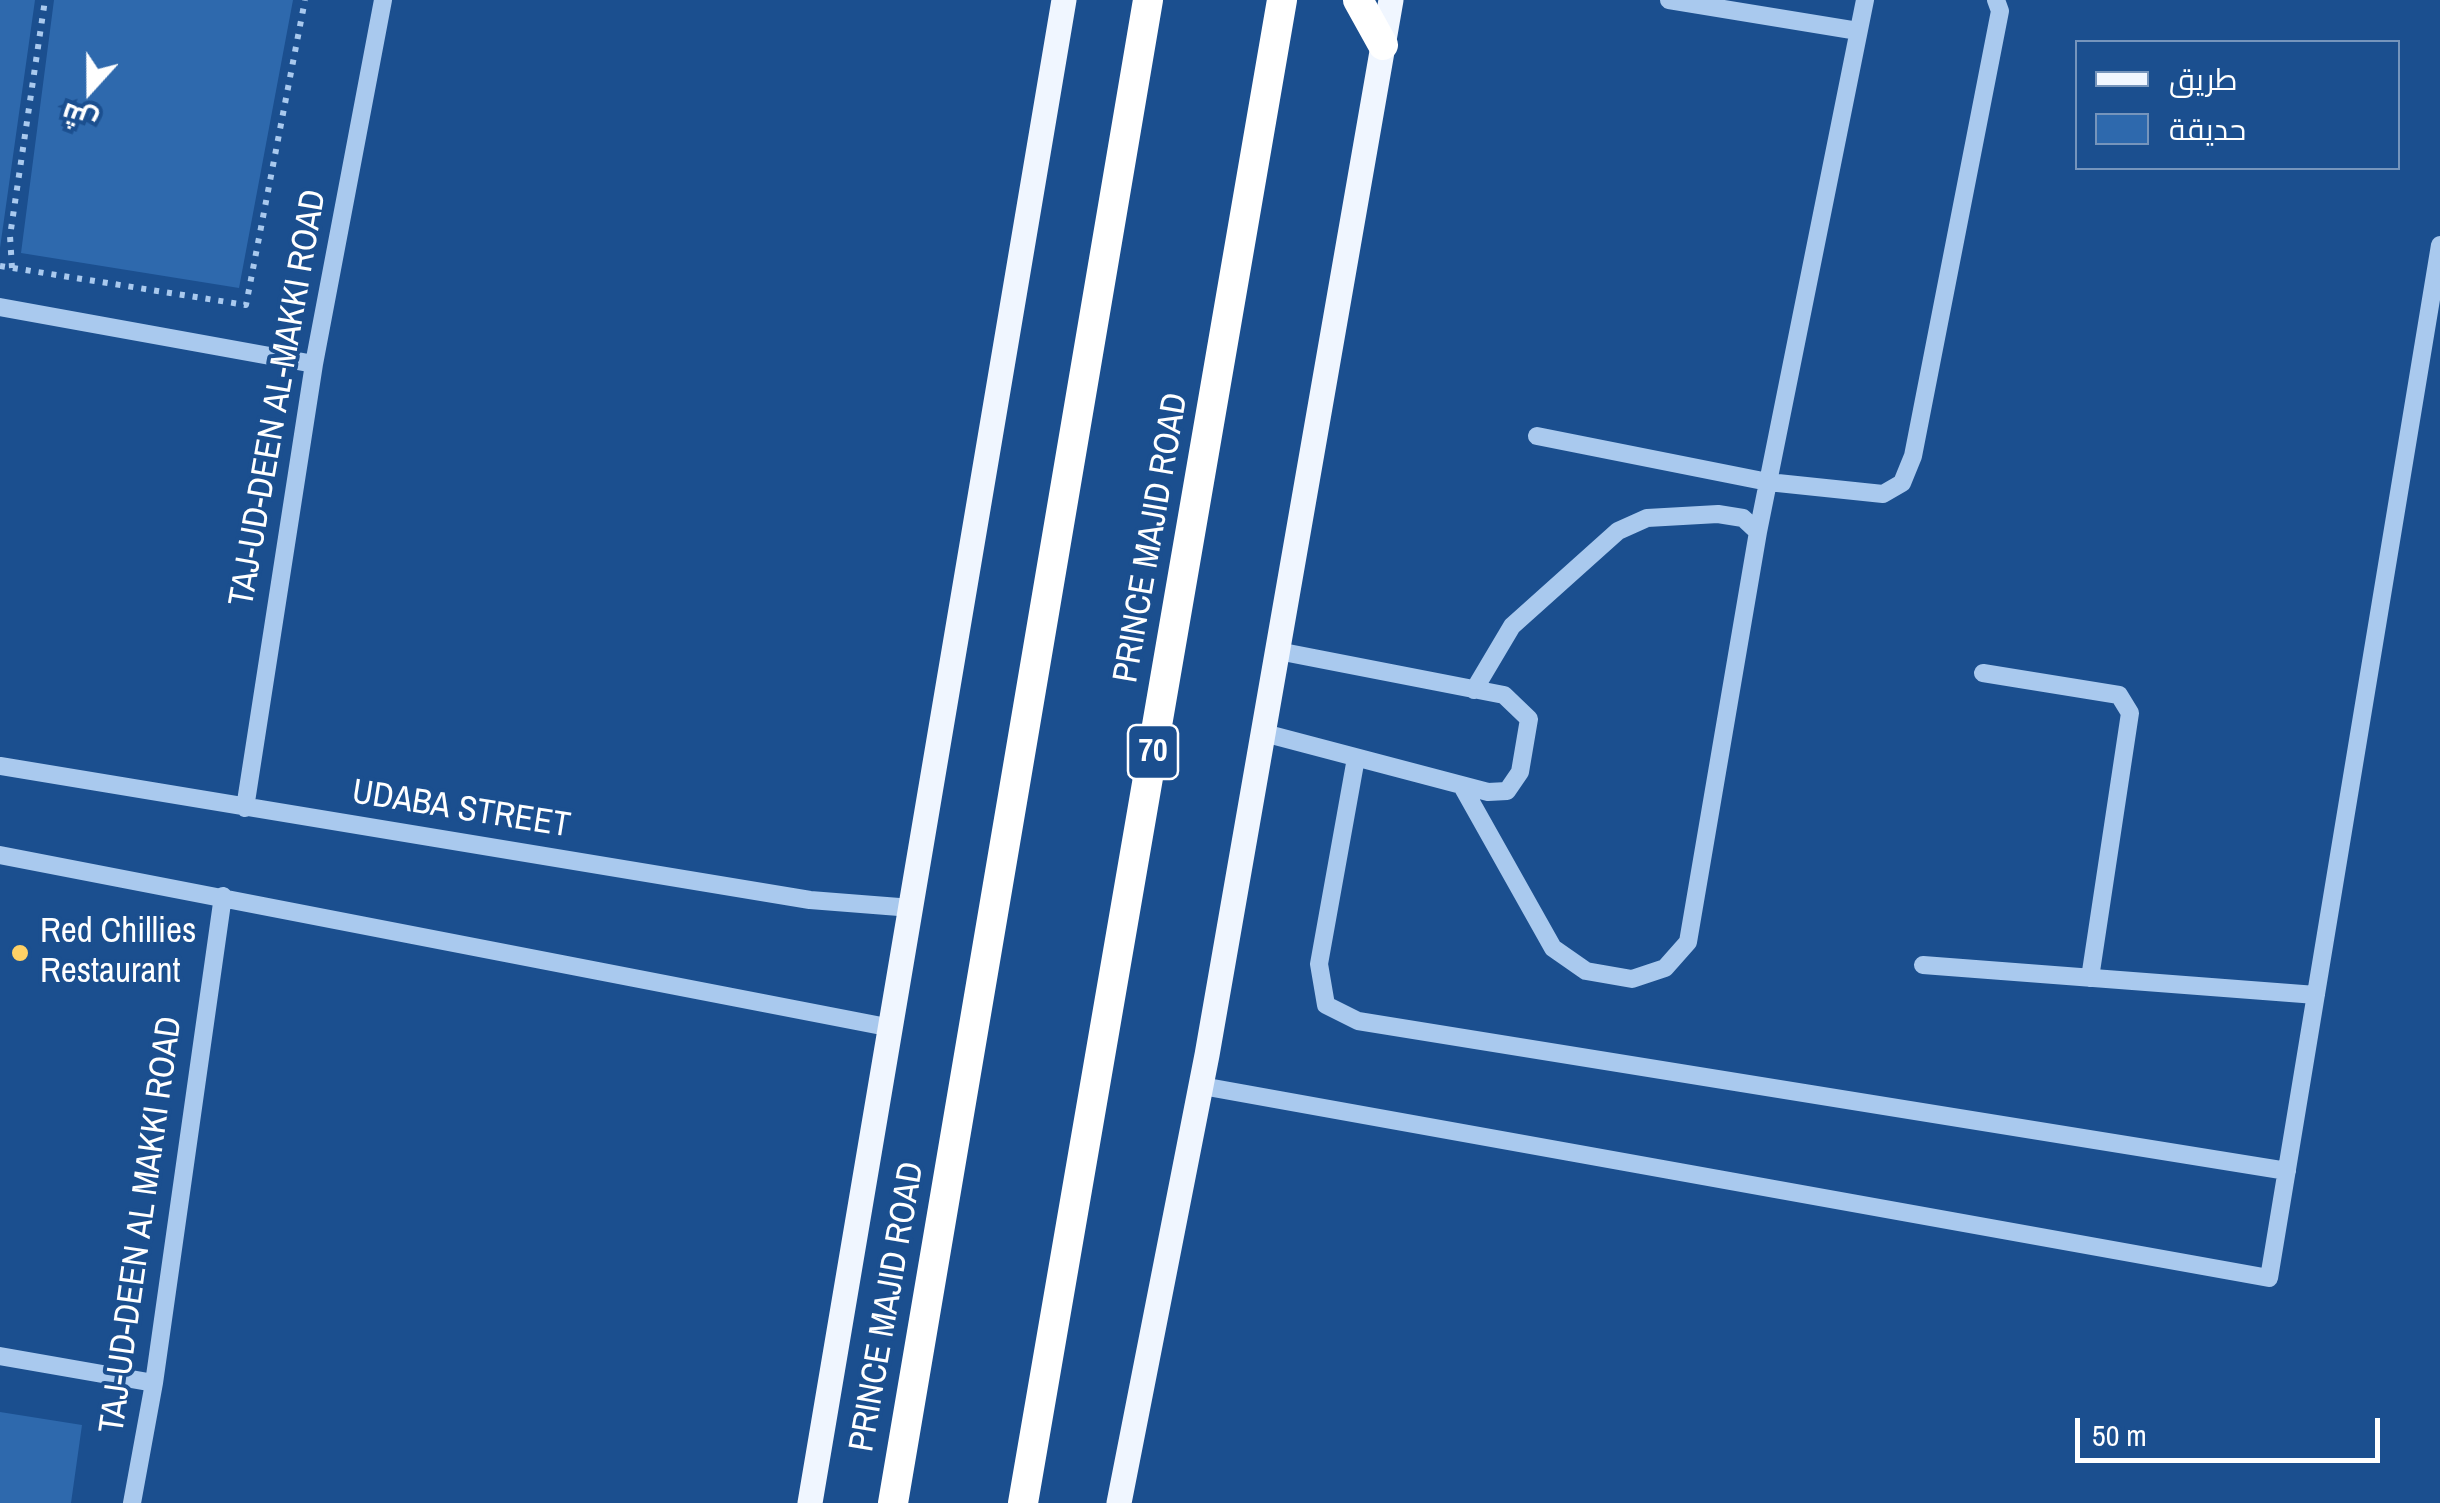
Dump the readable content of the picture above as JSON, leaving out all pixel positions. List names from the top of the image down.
{
  "streets": {
    "highway": ["PRINCE MAJID ROAD", "70"],
    "street": ["TAJ-UD-DEEN AL-MAKKI ROAD", "UDABA STREET", "TAJ-UD-DEEN AL MAKKI ROAD"]
  },
  "crossings": [
    ["TAJ-UD-DEEN AL-MAKKI ROAD", "UDABA STREET"]
  ],
  "places": ["Red Chillies Restaurant"],
  "legend": ["طريق", "حديقة"],
  "scale_bar": "50 m",
  "north": "bottom"
}
